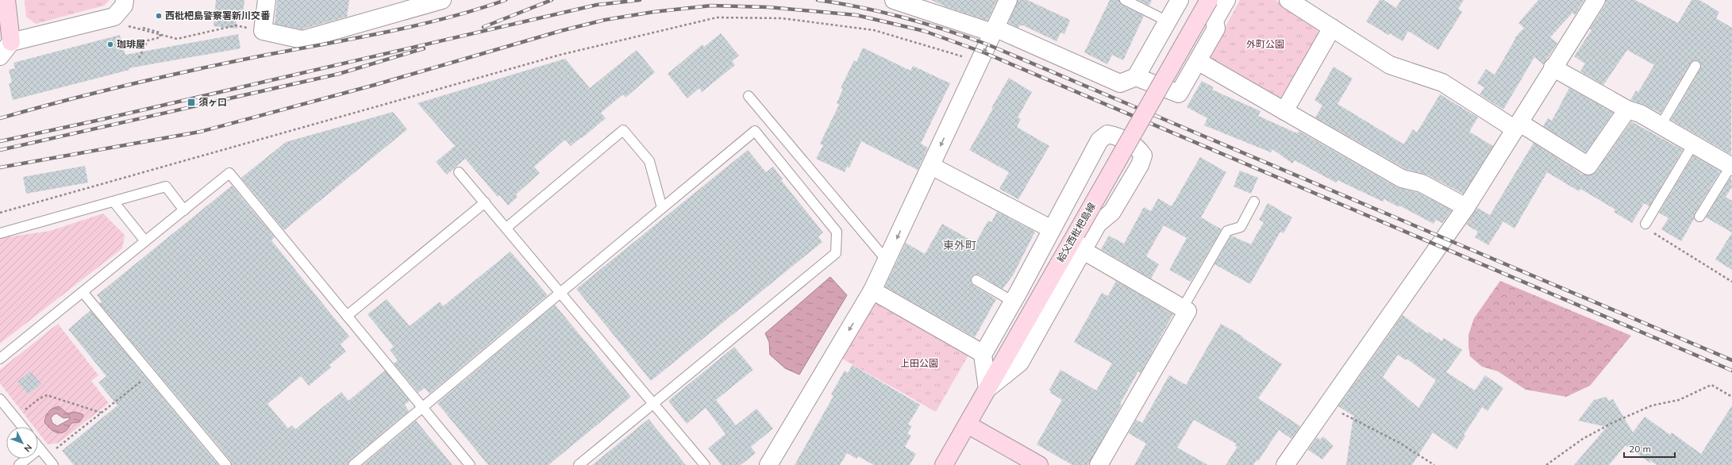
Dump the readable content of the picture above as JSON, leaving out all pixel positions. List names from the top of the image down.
{
  "streets": {
    "main road": ["給父西枇杷島線"]
  },
  "districts": ["東外町"],
  "parks": ["外町公園", "上田公園"],
  "places": {
    "other": ["西枇杷島警察署新川交番", "珈琲屋"],
    "transit": ["須ヶ口"]
  },
  "scale_bar": "20 m",
  "north": "bottom right"
}
